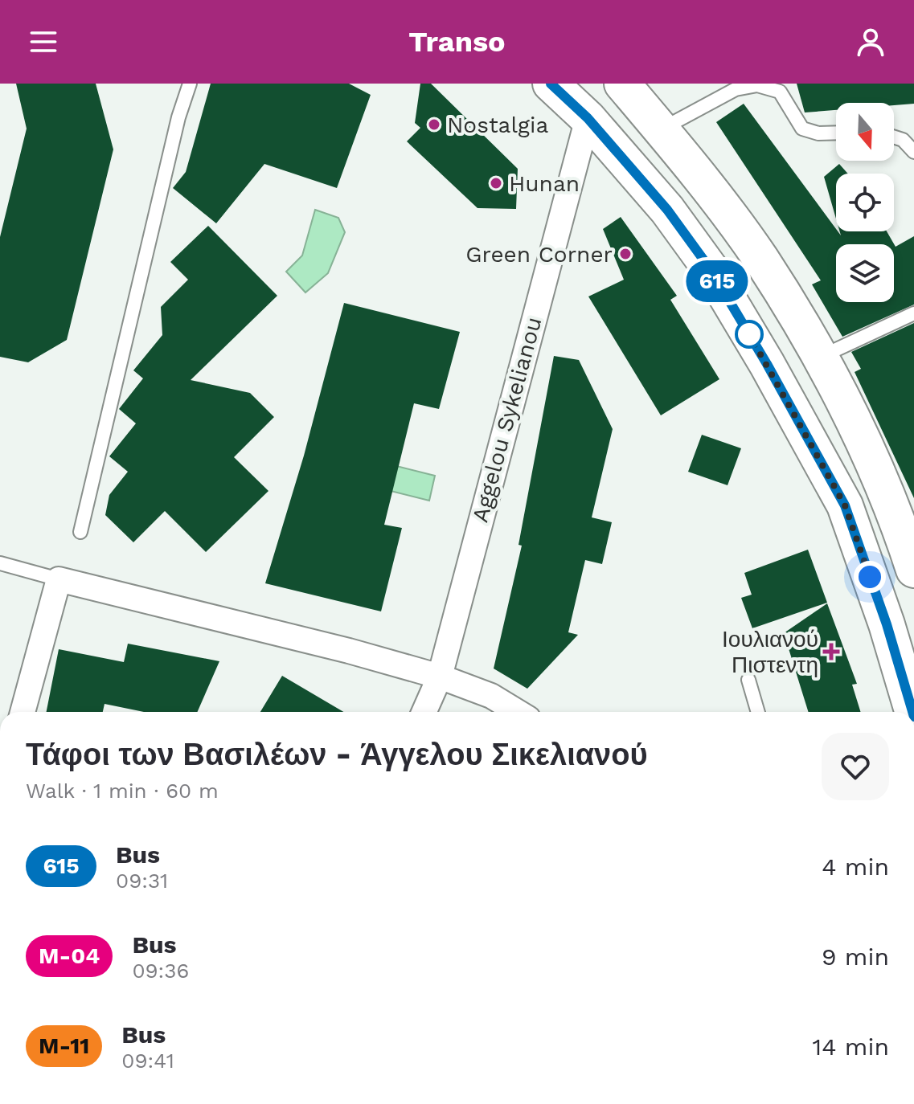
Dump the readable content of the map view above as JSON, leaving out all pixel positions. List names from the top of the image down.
{
  "streets": {
    "street": ["Aggelou Sykelianou"]
  },
  "places": {
    "other": ["Nostalgia", "Hunan", "Green Corner"],
    "health": ["Ιουλιανού Πιστεντη"]
  },
  "lines": ["bus line 615"],
  "north": "bottom",
  "page": {
    "header": "Transo",
    "on_map": "615",
    "heading": ["Τάφοι των Βασιλέων - Άγγελου Σικελιανού", "Walk · 1 min · 60 m"],
    "list": [
      {
        "mark": "615",
        "name": "Bus",
        "note": "09:31",
        "value": "4 min"
      },
      {
        "mark": "M-04",
        "name": "Bus",
        "note": "09:36",
        "value": "9 min"
      },
      {
        "mark": "M-11",
        "name": "Bus",
        "note": "09:41",
        "value": "14 min"
      }
    ]
  }
}
